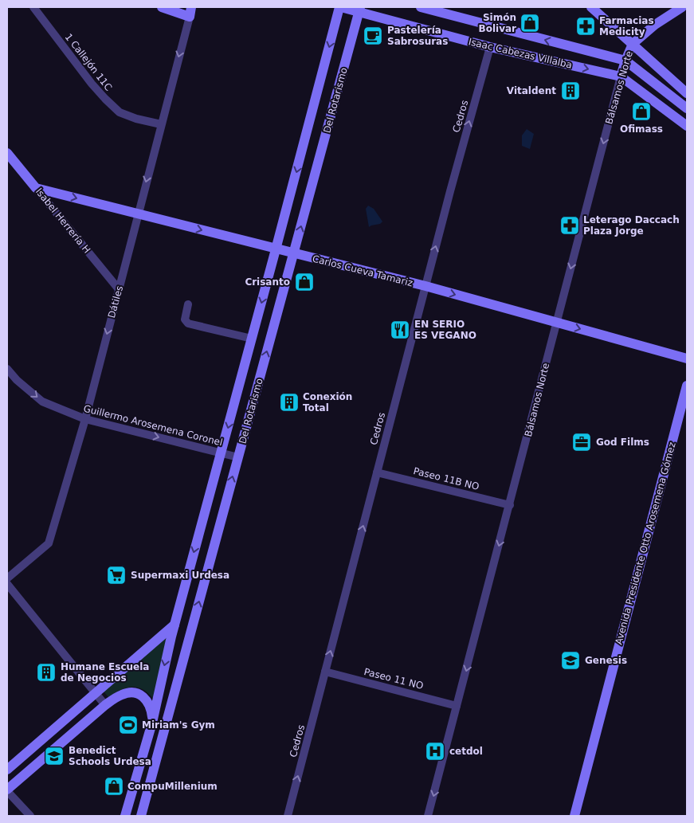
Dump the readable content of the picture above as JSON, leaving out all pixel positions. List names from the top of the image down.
{
  "streets": {
    "main road": [
      "Isaac Cabezas Villalba",
      "Bálsamos Norte",
      "Del Rotarismo",
      "Isabel Herrería H",
      "Carlos Cueva Tamariz",
      "Avenida Presidente Otto Arosemena Gómez"
    ],
    "street": [
      "1 Callejón 11C",
      "Cedros",
      "Dátiles",
      "Guillermo Arosemena Coronel",
      "Paseo 11B NO",
      "Paseo 11 NO"
    ]
  },
  "crossings": [
    ["Isaac Cabezas Villalba", "Bálsamos Norte"],
    ["Isaac Cabezas Villalba", "Del Rotarismo"],
    ["Isaac Cabezas Villalba", "Cedros"],
    ["1 Callejón 11C", "Dátiles"],
    ["Bálsamos Norte", "Carlos Cueva Tamariz"],
    ["Bálsamos Norte", "Paseo 11B NO"],
    ["Bálsamos Norte", "Paseo 11 NO"],
    ["Del Rotarismo", "Carlos Cueva Tamariz"],
    ["Del Rotarismo", "Guillermo Arosemena Coronel"],
    ["Cedros", "Carlos Cueva Tamariz"],
    ["Cedros", "Paseo 11B NO"],
    ["Cedros", "Paseo 11 NO"],
    ["Isabel Herrería H", "Carlos Cueva Tamariz"],
    ["Isabel Herrería H", "Dátiles"],
    ["Carlos Cueva Tamariz", "Dátiles"],
    ["Dátiles", "Guillermo Arosemena Coronel"]
  ],
  "one_way": [
    "Bálsamos Norte",
    "Cedros",
    "Carlos Cueva Tamariz",
    "Dátiles",
    "Guillermo Arosemena Coronel"
  ],
  "places": {
    "shop": [
      "Simón Bolivar",
      "Ofimass",
      "Crisanto",
      "CompuMillenium"
    ],
    "pharmacy": ["Farmacias Medicity", "Leterago Daccach Plaza Jorge"],
    "cafe": ["Pastelería Sabrosuras"],
    "building": ["Vitaldent", "Conexión Total", "Humane Escuela de Negocios"],
    "restaurant": ["EN SERIO ES VEGANO"],
    "office": ["God Films"],
    "supermarket": ["Supermaxi Urdesa"],
    "school or university": ["Genesis", "Benedict Schools Urdesa"],
    "sports": ["Miriam's Gym"],
    "hospital": ["cetdol"]
  }
}
